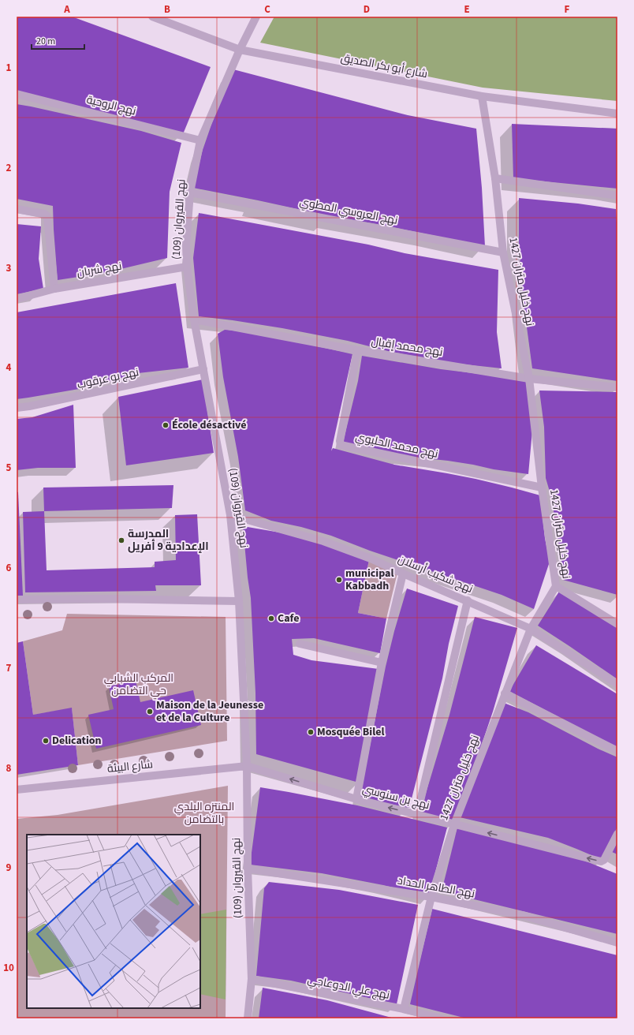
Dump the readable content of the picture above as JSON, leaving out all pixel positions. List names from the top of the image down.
{
  "streets": {
    "street": [
      "شارع أبو بكر الصديق",
      "نهج الروحية",
      "نهج العروسي المطوي",
      "نهج القيروان (109)",
      "نهج شربان",
      "نهج خليل متران 1427",
      "نهج محمد إقبال",
      "نهج بو عرقوب",
      "نهج محمد الحليوي",
      "نهج شكيب أرسلان",
      "شارع البيئة",
      "نهج بن سنوسي",
      "نهج الطاهر الحداد",
      "نهج علي الدوعاجي"
    ]
  },
  "crossings": [
    ["شارع أبو بكر الصديق", "نهج القيروان (109)"],
    ["شارع أبو بكر الصديق", "نهج خليل متران 1427"],
    ["نهج الروحية", "نهج القيروان (109)"],
    ["نهج العروسي المطوي", "نهج القيروان (109)"],
    ["نهج العروسي المطوي", "نهج خليل متران 1427"],
    ["نهج القيروان (109)", "نهج شربان"],
    ["نهج القيروان (109)", "نهج محمد إقبال"],
    ["نهج القيروان (109)", "نهج بو عرقوب"],
    ["نهج القيروان (109)", "نهج شكيب أرسلان"],
    ["نهج القيروان (109)", "شارع البيئة"],
    ["نهج القيروان (109)", "نهج بن سنوسي"],
    ["نهج القيروان (109)", "نهج الطاهر الحداد"],
    ["نهج القيروان (109)", "نهج علي الدوعاجي"],
    ["نهج خليل متران 1427", "نهج محمد إقبال"],
    ["نهج خليل متران 1427", "نهج محمد الحليوي"],
    ["نهج خليل متران 1427", "نهج شكيب أرسلان"],
    ["نهج خليل متران 1427", "نهج بن سنوسي"],
    ["نهج خليل متران 1427", "نهج الطاهر الحداد"],
    ["نهج خليل متران 1427", "نهج علي الدوعاجي"],
    ["نهج محمد إقبال", "نهج محمد الحليوي"],
    ["شارع البيئة", "نهج بن سنوسي"]
  ],
  "one_way": ["نهج بن سنوسي"],
  "parks": ["المركب الشبابي حي التضامن", "المنتزه البلدي بالتضامن"],
  "places": [
    "École désactivé",
    "المدرسة الإعدادية 9 أفريل",
    "municipal Kabbadh",
    "Cafe",
    "Maison de la Jeunesse et de la Culture",
    "Mosquée Bilel",
    "Delication"
  ],
  "scale_bar": "20 m",
  "grid": {
    "columns": [
      "A",
      "B",
      "C",
      "D",
      "E",
      "F"
    ],
    "rows": [
      "1",
      "2",
      "3",
      "4",
      "5",
      "6",
      "7",
      "8",
      "9",
      "10"
    ]
  }
}
